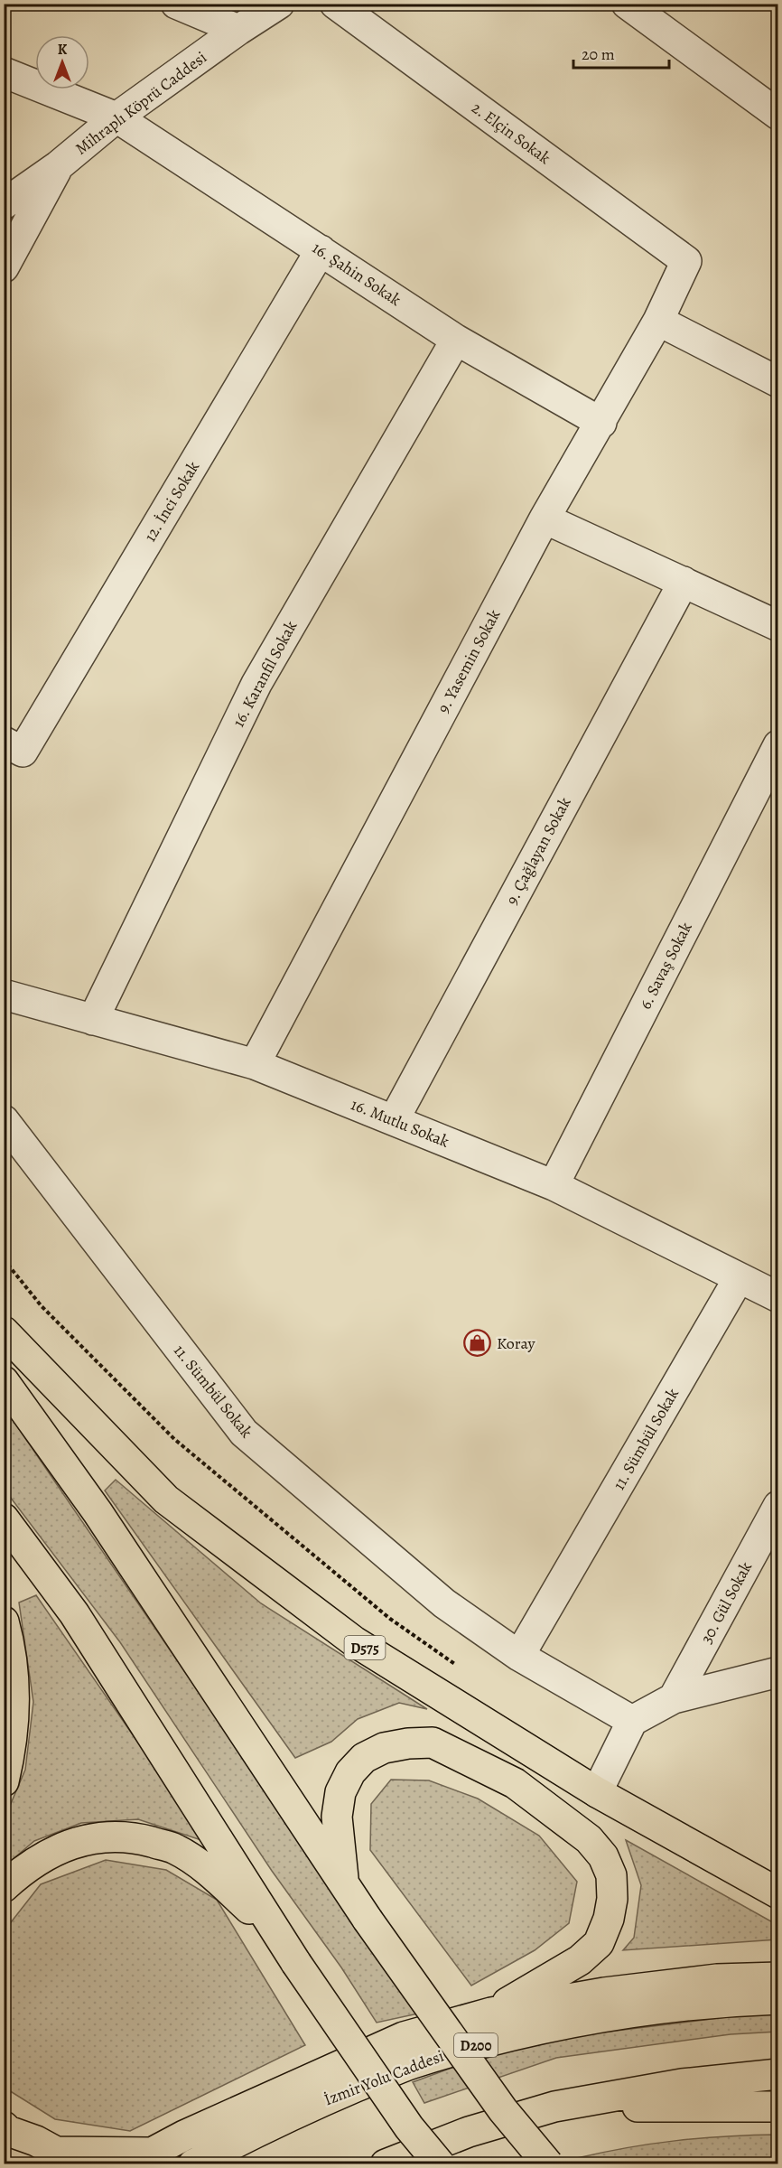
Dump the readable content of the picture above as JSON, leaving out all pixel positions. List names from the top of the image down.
{
  "streets": {
    "highway": ["D575", "D200", "İzmir Yolu Caddesi"],
    "street": [
      "Mihraplı Köprü Caddesi",
      "2. Elçin Sokak",
      "16. Şahin Sokak",
      "12. İnci Sokak",
      "9. Yasemin Sokak",
      "16. Karanfil Sokak",
      "9. Çağlayan Sokak",
      "6. Savaş Sokak",
      "16. Mutlu Sokak",
      "11. Sümbül Sokak",
      "30. Gül Sokak"
    ]
  },
  "crossings": [
    ["Mihraplı Köprü Caddesi", "16. Şahin Sokak"],
    ["2. Elçin Sokak", "9. Yasemin Sokak"],
    ["16. Şahin Sokak", "12. İnci Sokak"],
    ["16. Şahin Sokak", "9. Yasemin Sokak"],
    ["16. Şahin Sokak", "16. Karanfil Sokak"],
    ["9. Yasemin Sokak", "16. Mutlu Sokak"],
    ["16. Karanfil Sokak", "16. Mutlu Sokak"],
    ["9. Çağlayan Sokak", "16. Mutlu Sokak"],
    ["6. Savaş Sokak", "16. Mutlu Sokak"],
    ["16. Mutlu Sokak", "11. Sümbül Sokak"]
  ],
  "places": {
    "shop": ["Koray"]
  },
  "scale_bar": "20 m",
  "north": "top"
}
